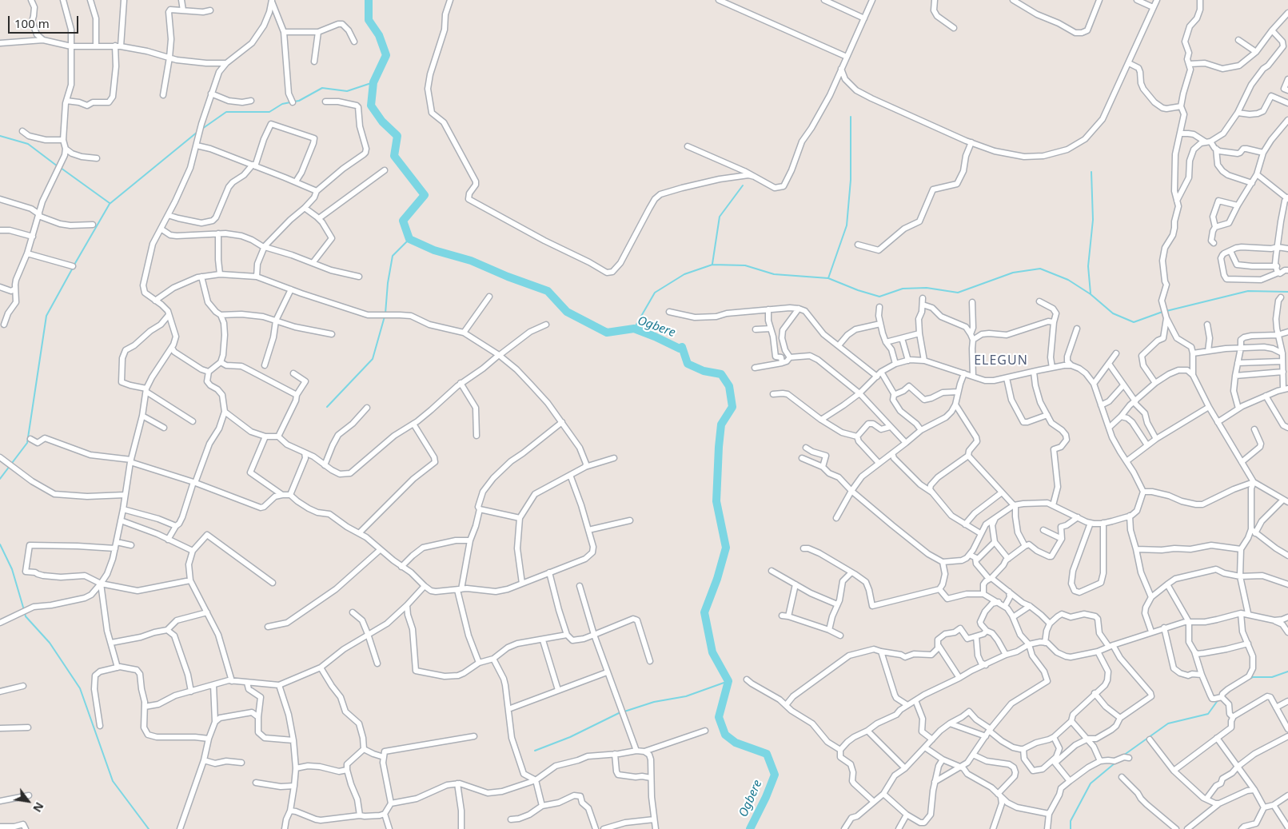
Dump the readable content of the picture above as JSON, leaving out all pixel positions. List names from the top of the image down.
{
  "districts": ["ELEGUN"],
  "water": ["Ogbere"],
  "scale_bar": "100 m",
  "north": "bottom right"
}
